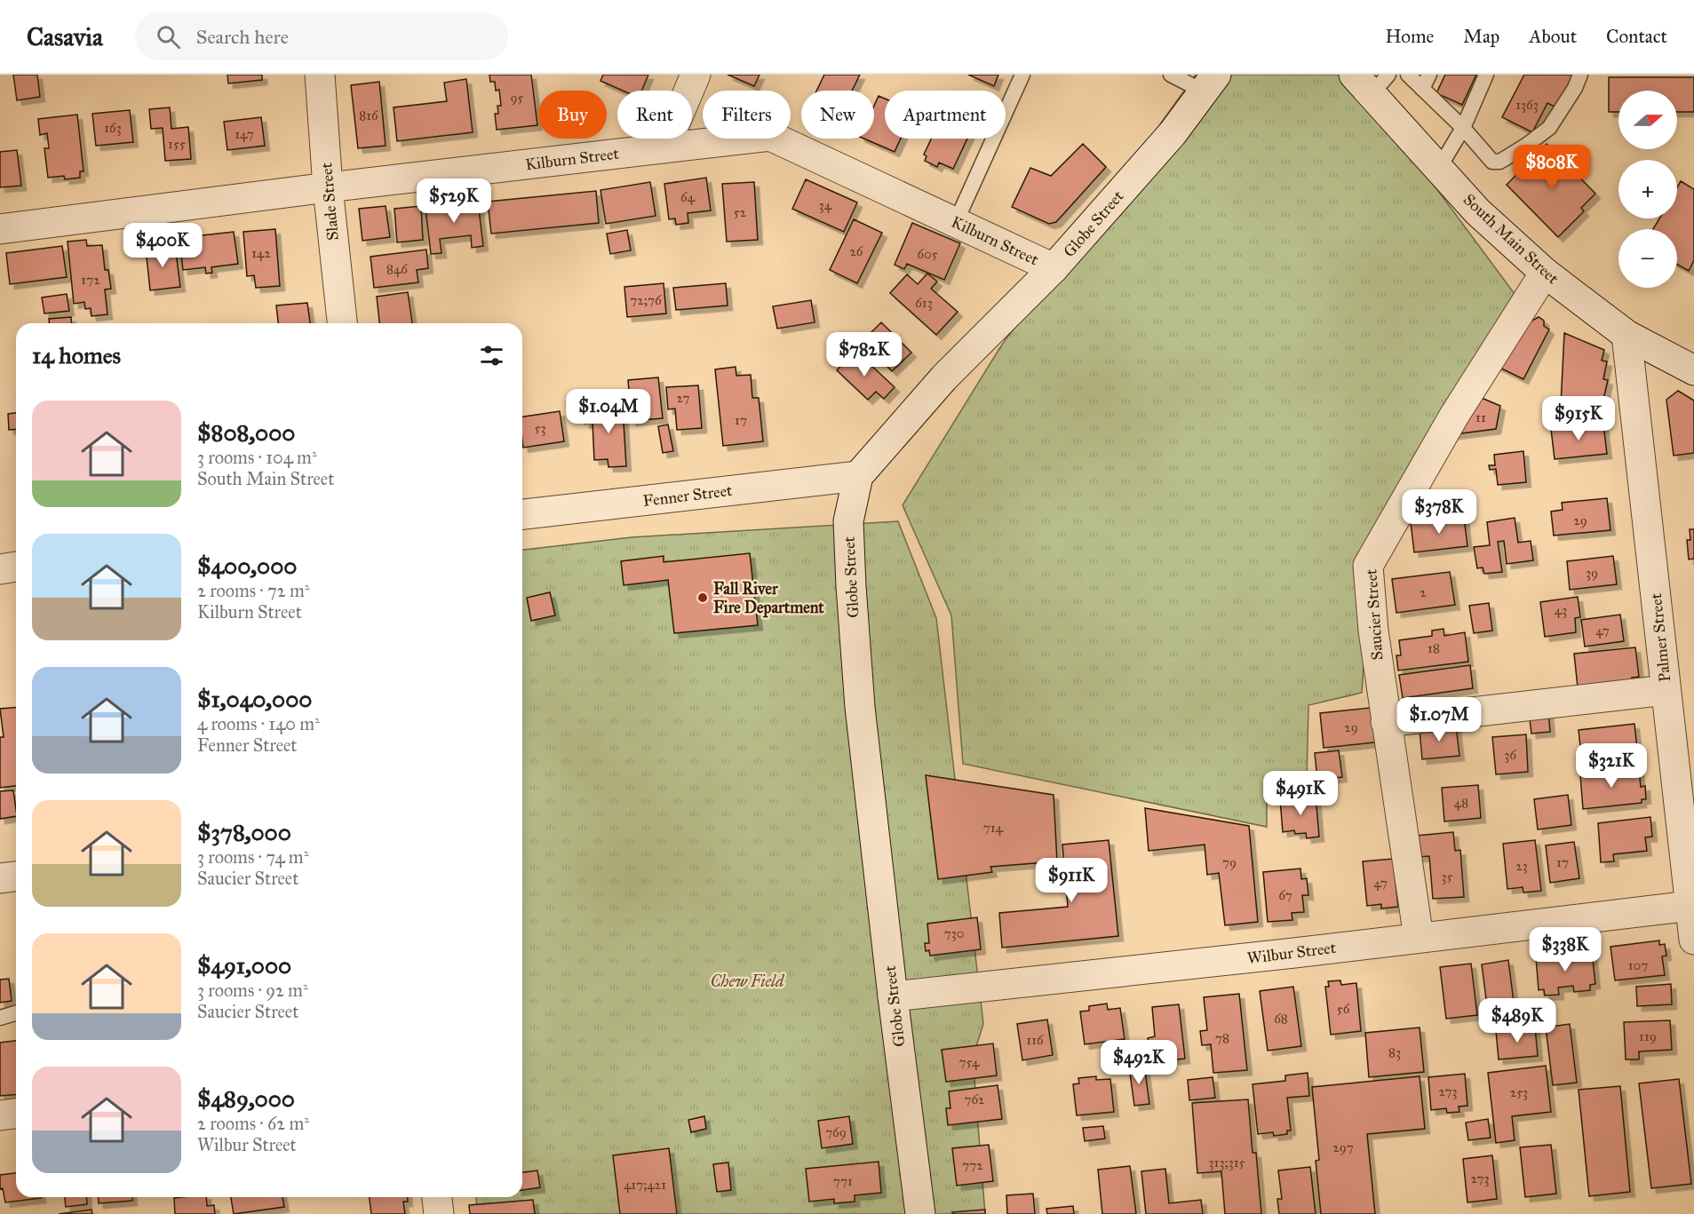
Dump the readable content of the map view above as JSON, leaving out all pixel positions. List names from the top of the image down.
{
  "streets": {
    "street": [
      "Kilburn Street",
      "Slade Street",
      "Globe Street",
      "South Main Street",
      "Fenner Street",
      "Saucier Street",
      "Palmer Street",
      "Wilbur Street"
    ]
  },
  "crossings": [
    ["Kilburn Street", "Slade Street"],
    ["Kilburn Street", "Globe Street"],
    ["Globe Street", "Fenner Street"],
    ["Globe Street", "Wilbur Street"],
    ["South Main Street", "Saucier Street"],
    ["South Main Street", "Palmer Street"],
    ["Saucier Street", "Wilbur Street"],
    ["Palmer Street", "Wilbur Street"]
  ],
  "parks": ["Chew Field"],
  "places": ["Fall River Fire Department"],
  "house_numbers": [
    "95",
    "1363",
    "816",
    "163",
    "147",
    "155",
    "64",
    "34",
    "52",
    "26",
    "142",
    "605",
    "846",
    "172",
    "72;76",
    "613",
    "27",
    "11",
    "17",
    "53",
    "29",
    "39",
    "2",
    "43",
    "47",
    "18",
    "29",
    "36",
    "48",
    "714",
    "79",
    "17",
    "23",
    "35",
    "47",
    "67",
    "730",
    "107",
    "56",
    "68",
    "119",
    "78",
    "116",
    "83",
    "754",
    "273",
    "253",
    "762",
    "769",
    "297",
    "313;315",
    "772",
    "273",
    "771",
    "417;421"
  ],
  "north": "right",
  "page": {
    "header": "Casavia",
    "search": "Search here",
    "nav": [
      "Home",
      "Map",
      "About",
      "Contact"
    ],
    "map_buttons": ["+", "−"],
    "chip": [
      "Buy",
      "Rent",
      "Filters",
      "New",
      "Apartment"
    ],
    "price": [
      "$808K",
      "$529K",
      "$400K",
      "$782K",
      "$1.04M",
      "$915K",
      "$378K",
      "$1.07M",
      "$321K",
      "$491K",
      "$911K",
      "$338K",
      "$489K",
      "$492K"
    ],
    "heading": "14 homes",
    "list": [
      {
        "name": "$808,000",
        "note": "3 rooms · 104 m² · South Main Street"
      },
      {
        "name": "$400,000",
        "note": "2 rooms · 72 m² · Kilburn Street"
      },
      {
        "name": "$1,040,000",
        "note": "4 rooms · 140 m² · Fenner Street"
      },
      {
        "name": "$378,000",
        "note": "3 rooms · 74 m² · Saucier Street"
      },
      {
        "name": "$491,000",
        "note": "3 rooms · 92 m² · Saucier Street"
      },
      {
        "name": "$489,000",
        "note": "2 rooms · 62 m² · Wilbur Street"
      }
    ]
  }
}
